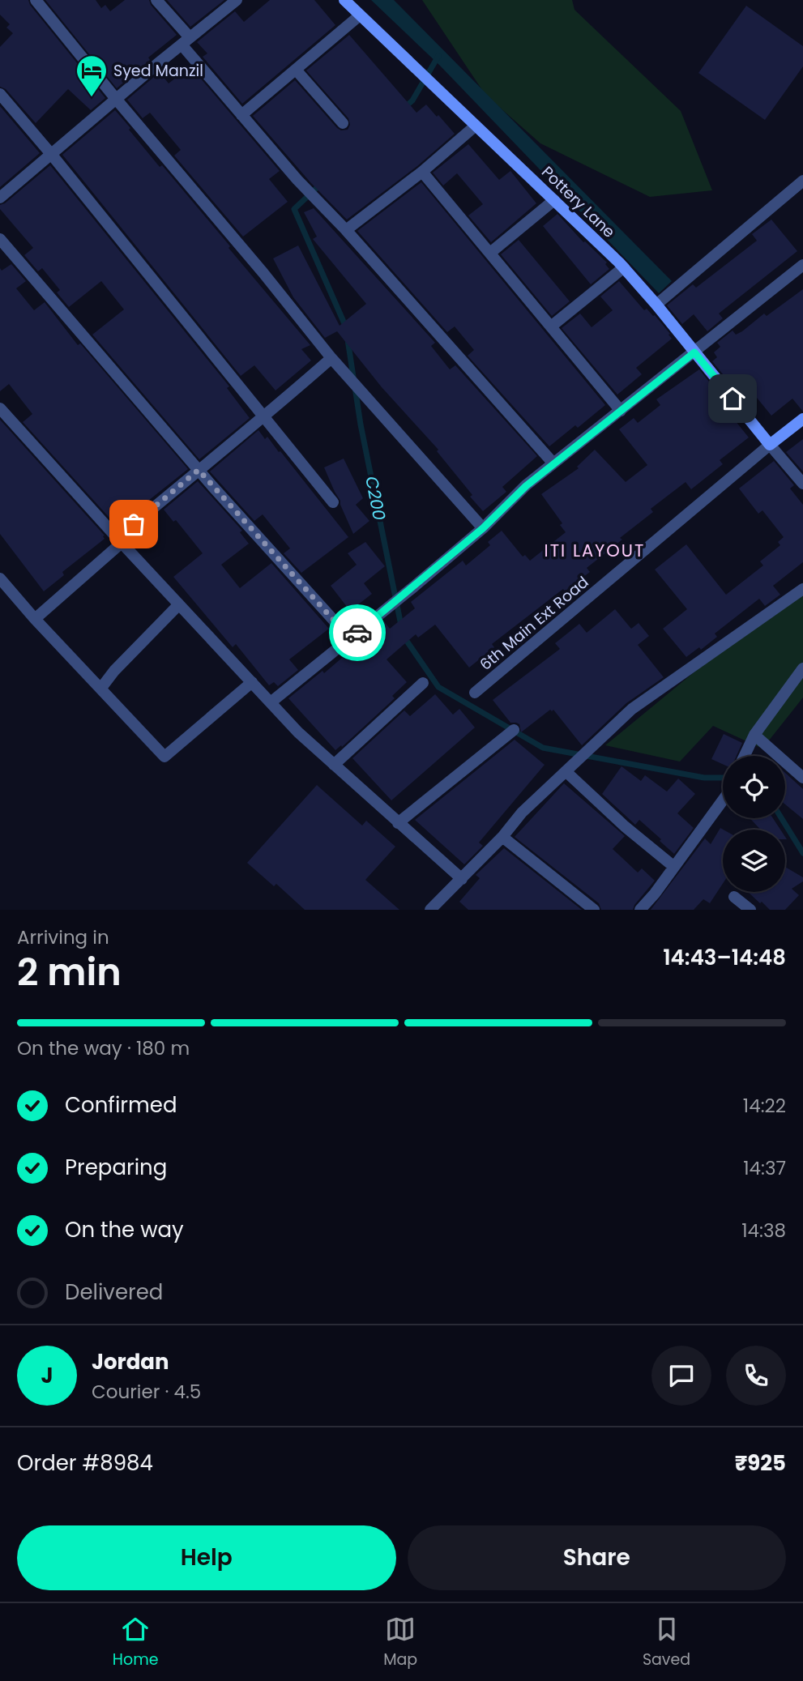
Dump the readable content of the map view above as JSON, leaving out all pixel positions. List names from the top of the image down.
{
  "streets": {
    "street": ["Pottery Lane", "6th Main Ext Road"]
  },
  "crossings": [
    ["Pottery Lane", "6th Main Ext Road"]
  ],
  "districts": ["ITI LAYOUT"],
  "water": ["C200"],
  "places": {
    "hotel": ["Syed Manzil"]
  },
  "page": {
    "heading": ["2 min", "Arriving in", "14:43–14:48"],
    "panel": [
      "Jordan",
      "Courier · 4.5",
      "Order #8984",
      "₹925"
    ],
    "bar": "On the way · 180 m",
    "list": [
      ["Confirmed", "14:22"],
      ["Preparing", "14:37"],
      ["On the way", "14:38"],
      "Delivered"
    ],
    "round": "J",
    "buttons": ["Help", "Share"],
    "tabs": ["Home", "Map", "Saved"]
  }
}
